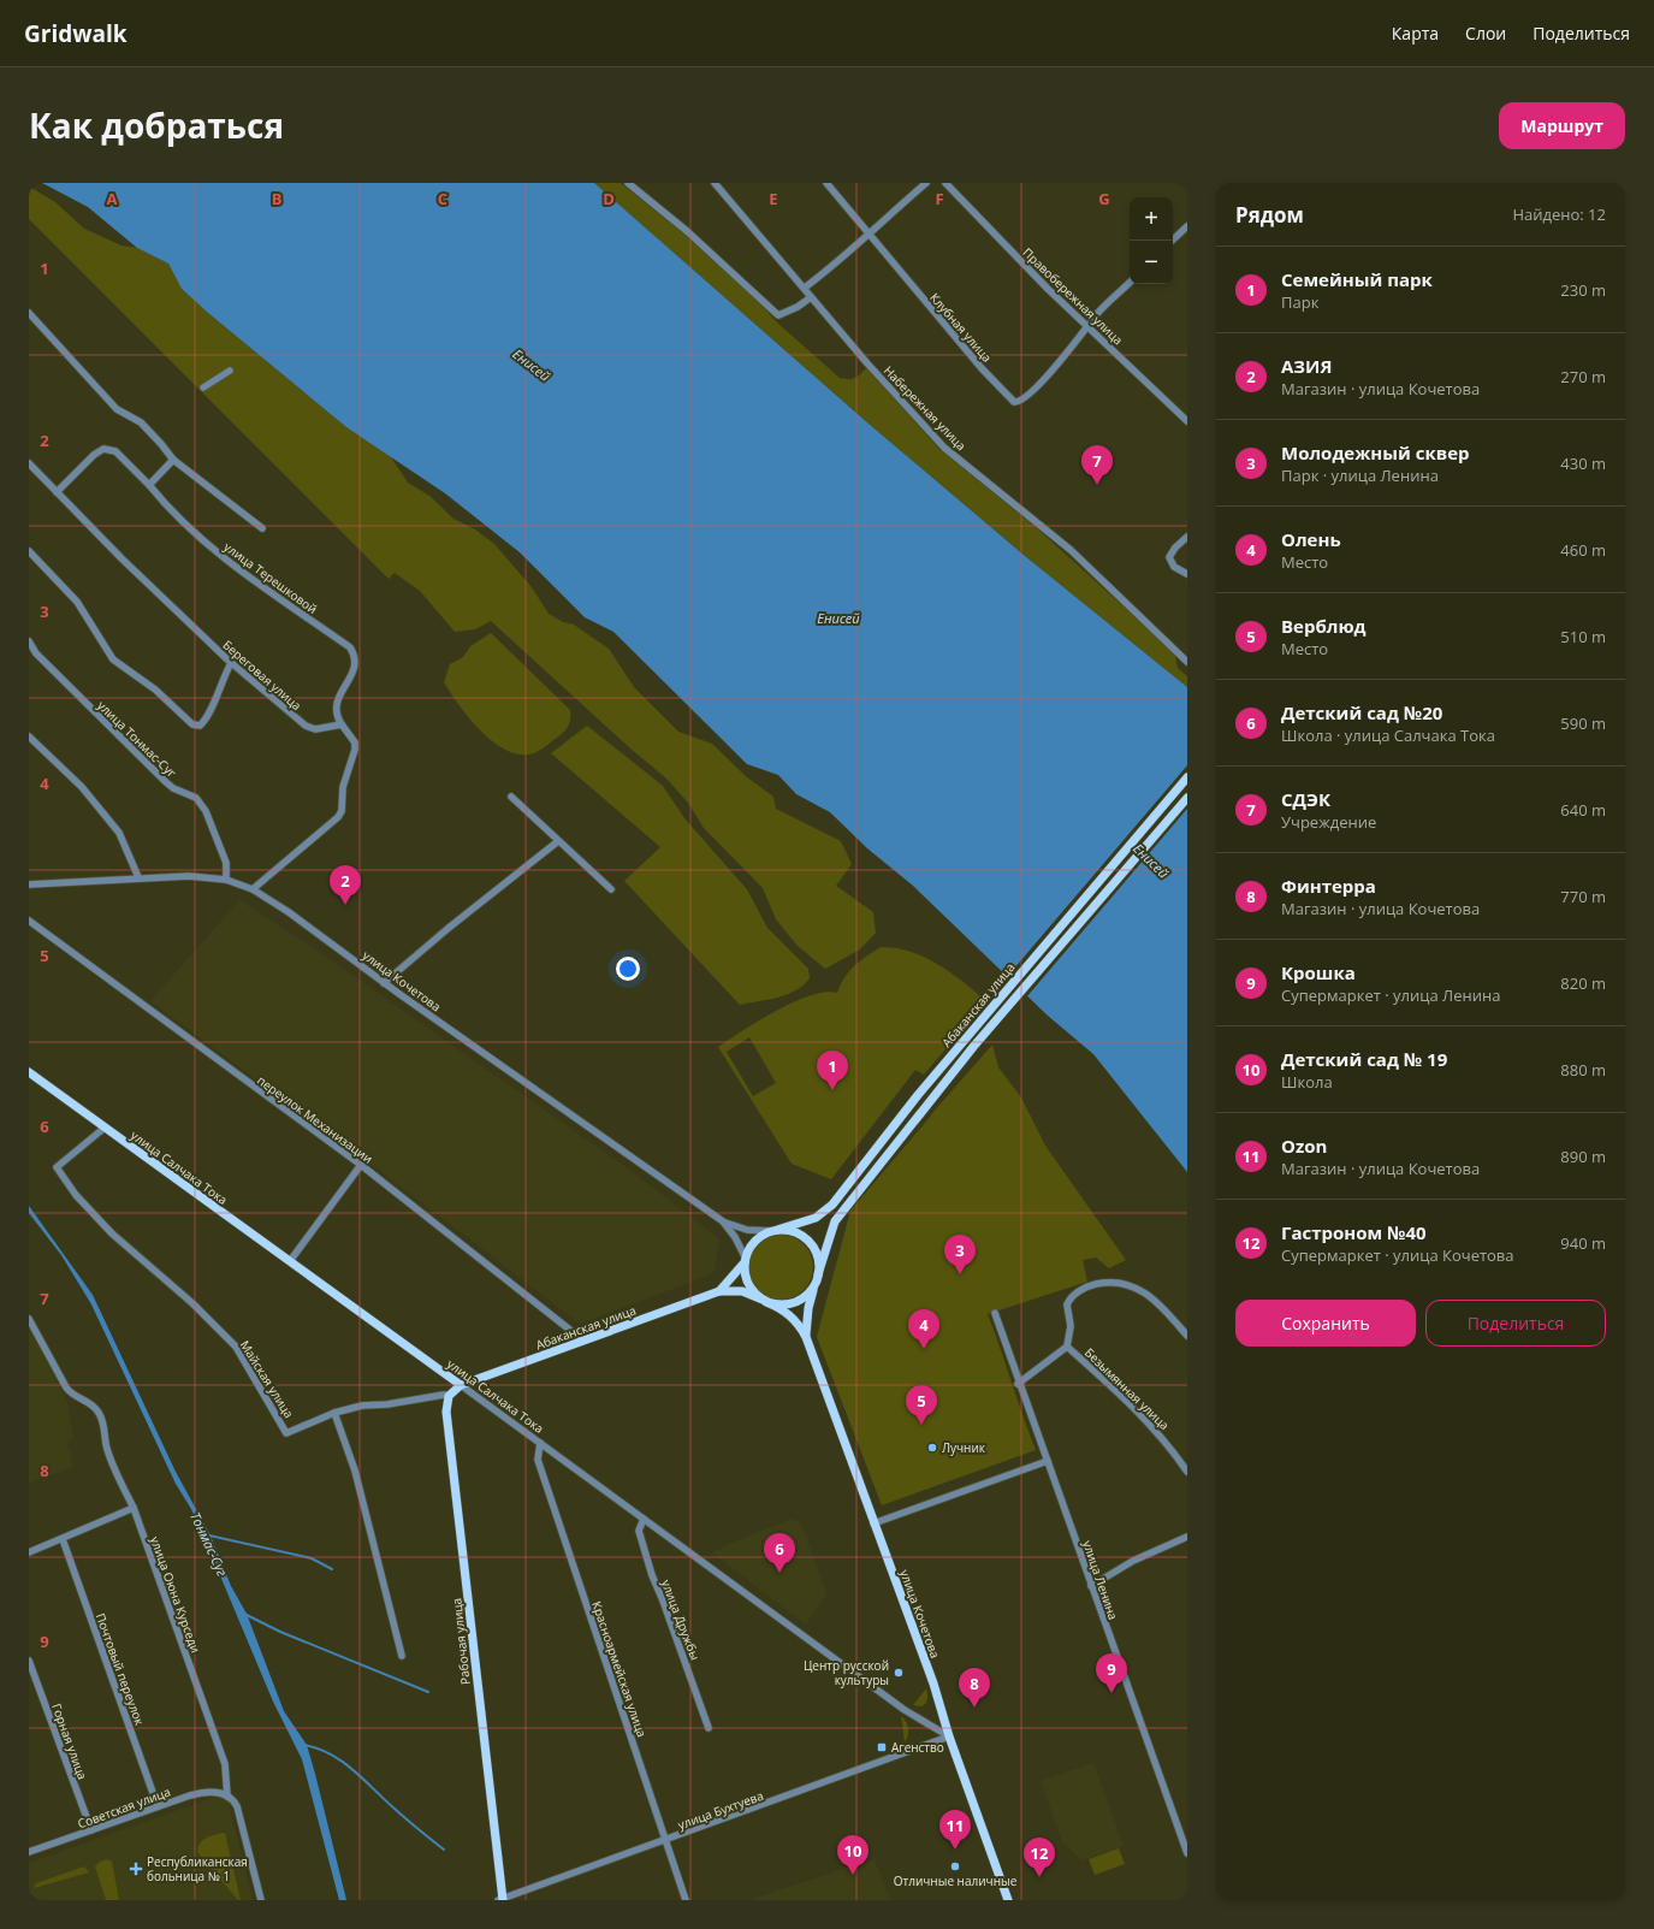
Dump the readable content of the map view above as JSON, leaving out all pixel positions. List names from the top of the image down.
{
  "streets": {
    "main road": [
      "улица Кочетова",
      "Абаканская улица",
      "улица Салчака Тока",
      "Рабочая улица"
    ],
    "street": [
      "Правобережная улица",
      "Клубная улица",
      "Набережная улица",
      "улица Терешковой",
      "Береговая улица",
      "улица Тонмас-Суг",
      "переулок Механизации",
      "Майская улица",
      "Безымянная улица",
      "улица Ленина",
      "улица Оюна Курседи",
      "улица Дружбы",
      "Почтовый переулок",
      "Красноармейская улица",
      "Горная улица",
      "Советская улица",
      "улица Бухтуева"
    ]
  },
  "crossings": [
    ["Правобережная улица", "Клубная улица"],
    ["улица Терешковой", "Береговая улица"],
    ["улица Тонмас-Суг", "улица Кочетова"],
    ["улица Кочетова", "Абаканская улица"],
    ["улица Кочетова", "улица Салчака Тока"],
    ["улица Кочетова", "улица Бухтуева"],
    ["Абаканская улица", "переулок Механизации"],
    ["Абаканская улица", "улица Салчака Тока"],
    ["улица Салчака Тока", "Майская улица"],
    ["улица Салчака Тока", "улица Дружбы"],
    ["улица Салчака Тока", "Красноармейская улица"],
    ["улица Салчака Тока", "улица Бухтуева"],
    ["улица Оюна Курседи", "Советская улица"],
    ["Рабочая улица", "улица Бухтуева"],
    ["Почтовый переулок", "Советская улица"],
    ["Красноармейская улица", "улица Бухтуева"],
    ["Горная улица", "Советская улица"]
  ],
  "water": ["Енисей", "Тонмас-Суг"],
  "places": {
    "other": ["Лучник", "Центр русской культуры", "Отличные наличные"],
    "transit": ["Агенство"],
    "health": ["Республиканская больница № 1"]
  },
  "page": {
    "header": "Gridwalk",
    "nav": ["Карта", "Слои", "Поделиться"],
    "title": "Как добраться",
    "buttons": [
      "Маршрут",
      ["Сохранить", "Поделиться"]
    ],
    "heading": ["Рядом", "Найдено: 12"],
    "map_buttons": ["+", "−"],
    "list": [
      {
        "mark": "1",
        "name": "Семейный парк",
        "note": "Парк",
        "value": "230 m"
      },
      {
        "mark": "2",
        "name": "АЗИЯ",
        "note": "Магазин · улица Кочетова",
        "value": "270 m"
      },
      {
        "mark": "3",
        "name": "Молодежный сквер",
        "note": "Парк · улица Ленина",
        "value": "430 m"
      },
      {
        "mark": "4",
        "name": "Олень",
        "note": "Место",
        "value": "460 m"
      },
      {
        "mark": "5",
        "name": "Верблюд",
        "note": "Место",
        "value": "510 m"
      },
      {
        "mark": "6",
        "name": "Детский сад №20",
        "note": "Школа · улица Салчака Тока",
        "value": "590 m"
      },
      {
        "mark": "7",
        "name": "СДЭК",
        "note": "Учреждение",
        "value": "640 m"
      },
      {
        "mark": "8",
        "name": "Финтерра",
        "note": "Магазин · улица Кочетова",
        "value": "770 m"
      },
      {
        "mark": "9",
        "name": "Крошка",
        "note": "Супермаркет · улица Ленина",
        "value": "820 m"
      },
      {
        "mark": "10",
        "name": "Детский сад № 19",
        "note": "Школа",
        "value": "880 m"
      },
      {
        "mark": "11",
        "name": "Ozon",
        "note": "Магазин · улица Кочетова",
        "value": "890 m"
      },
      {
        "mark": "12",
        "name": "Гастроном №40",
        "note": "Супермаркет · улица Кочетова",
        "value": "940 m"
      }
    ],
    "pins": [
      "7",
      "2",
      "1",
      "3",
      "4",
      "5",
      "6",
      "9",
      "8",
      "11",
      "10",
      "12"
    ]
  },
  "grid": {
    "columns": [
      "A",
      "B",
      "C",
      "D",
      "E",
      "F",
      "G"
    ],
    "rows": [
      "1",
      "2",
      "3",
      "4",
      "5",
      "6",
      "7",
      "8",
      "9"
    ]
  }
}
